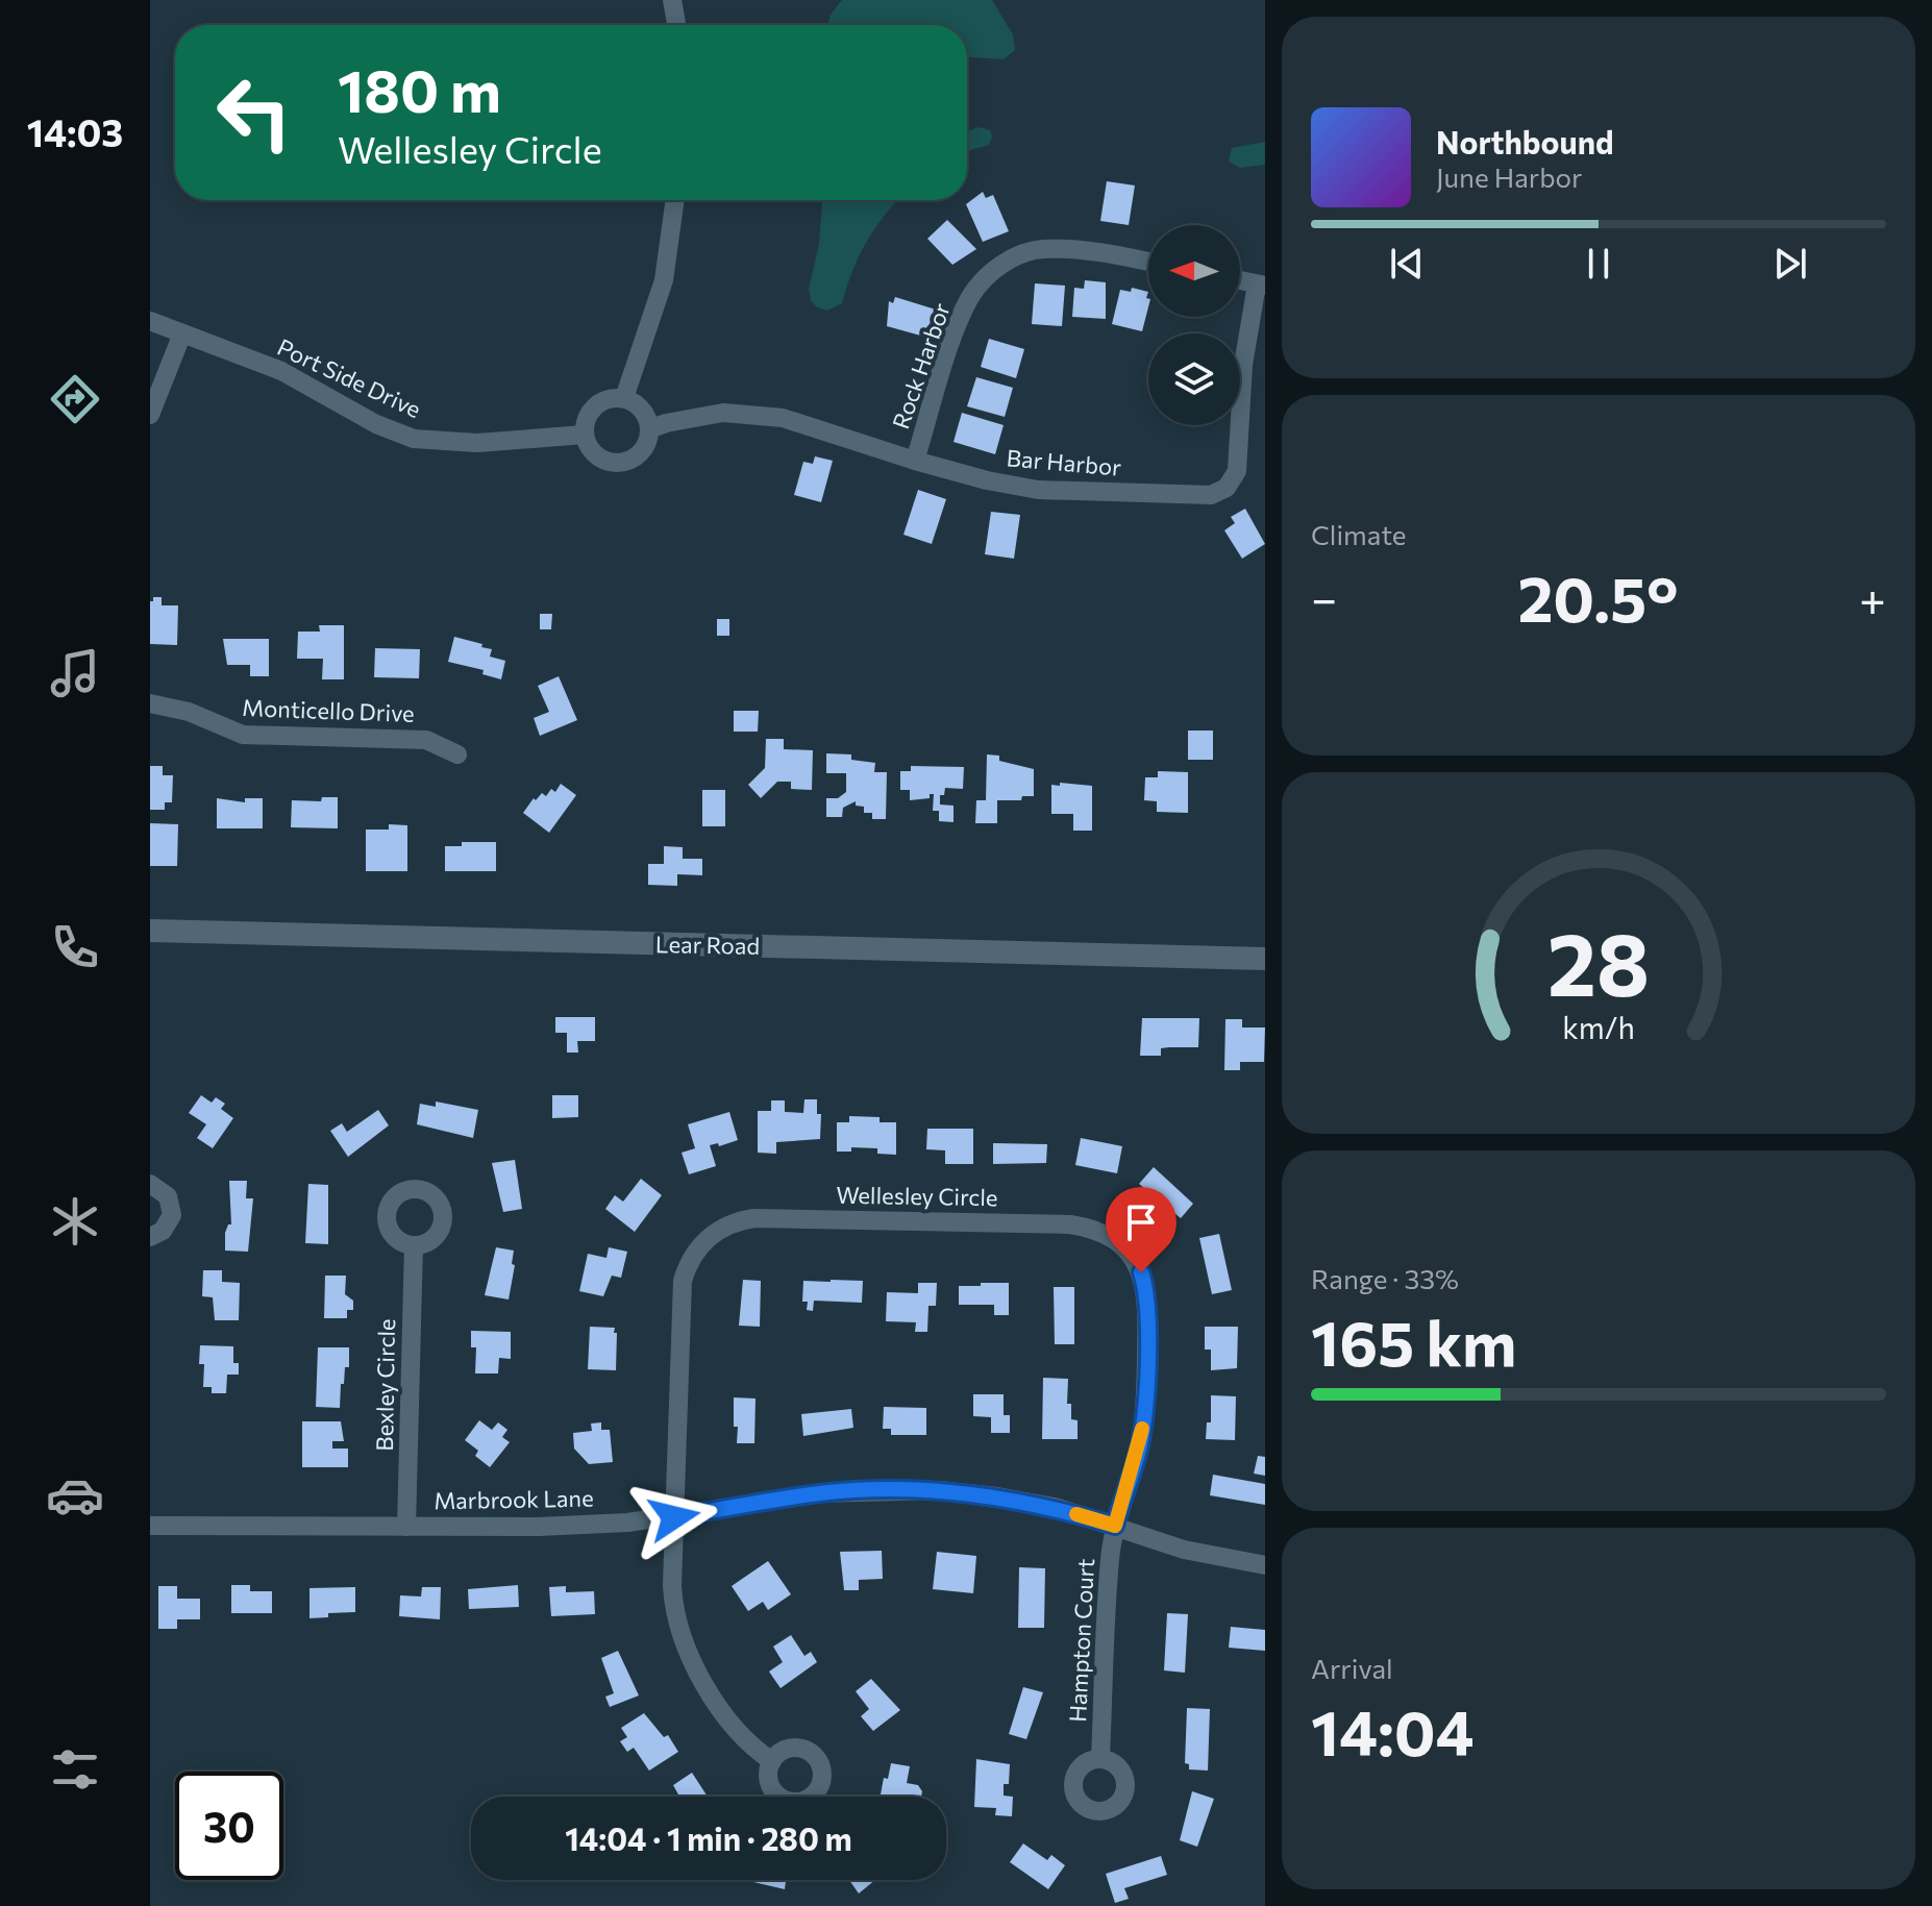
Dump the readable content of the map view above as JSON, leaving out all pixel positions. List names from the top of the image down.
{
  "streets": {
    "street": [
      "Rock Harbor",
      "Port Side Drive",
      "Bar Harbor",
      "Monticello Drive",
      "Lear Road",
      "Wellesley Circle",
      "Bexley Circle",
      "Marbrook Lane",
      "Hampton Court"
    ]
  },
  "crossings": [
    ["Rock Harbor", "Bar Harbor"],
    ["Port Side Drive", "Bar Harbor"],
    ["Wellesley Circle", "Marbrook Lane"],
    ["Wellesley Circle", "Hampton Court"],
    ["Bexley Circle", "Marbrook Lane"],
    ["Marbrook Lane", "Hampton Court"]
  ],
  "north": "left",
  "page": {
    "tabs": "14:03",
    "turn": ["180 m", "Wellesley Circle"],
    "song": ["Northbound", "June Harbor"],
    "tile": [
      "Climate",
      ["Range · 33%", "165 km"],
      ["Arrival", "14:04"]
    ],
    "heat": ["−", "20.5°", "+"],
    "limit": "30",
    "trip": "14:04 · 1 min · 280 m",
    "gauge": ["28", "km/h"]
  }
}
